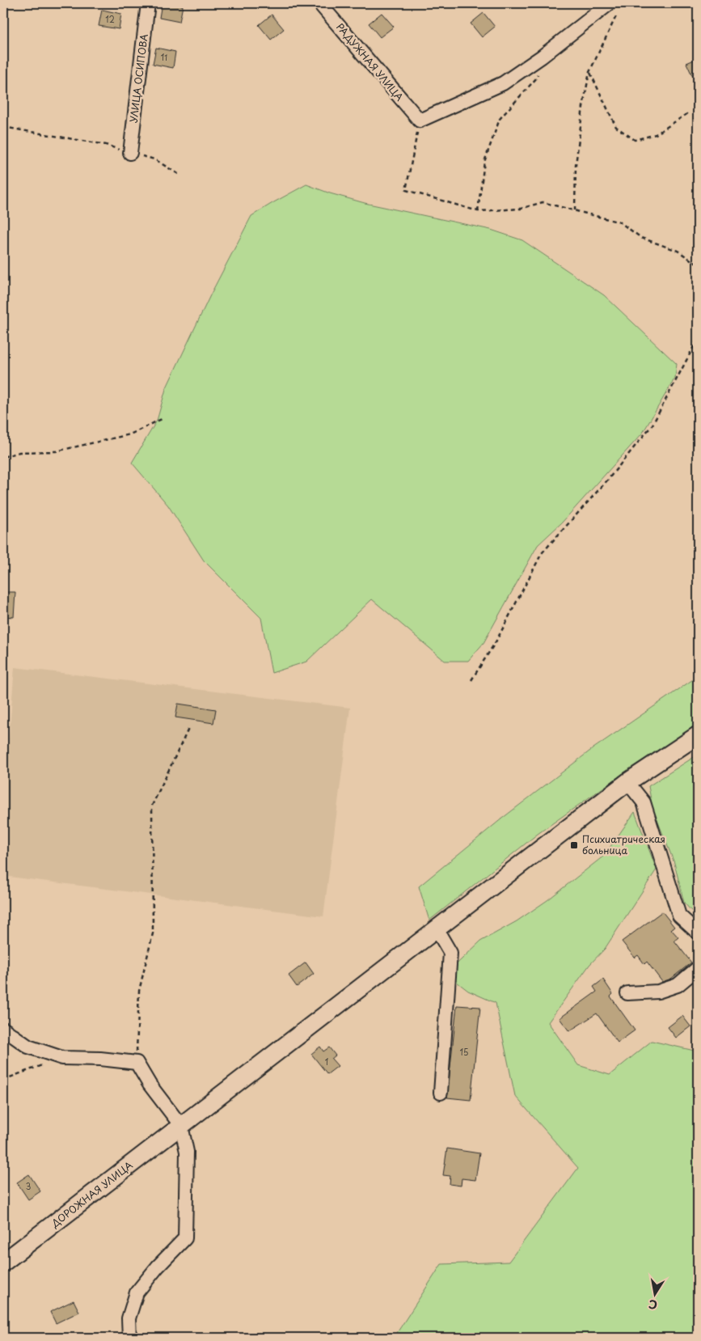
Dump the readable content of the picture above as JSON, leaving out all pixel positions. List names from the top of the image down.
{
  "streets": {
    "main road": ["ДОРОЖНАЯ УЛИЦА"],
    "street": ["РАДУЖНАЯ УЛИЦА", "УЛИЦА ОСИПОВА"]
  },
  "places": {
    "transit": ["Психиатрическая больница"]
  },
  "house_numbers": [
    "12",
    "11",
    "15",
    "1",
    "3"
  ],
  "north": "bottom"
}
